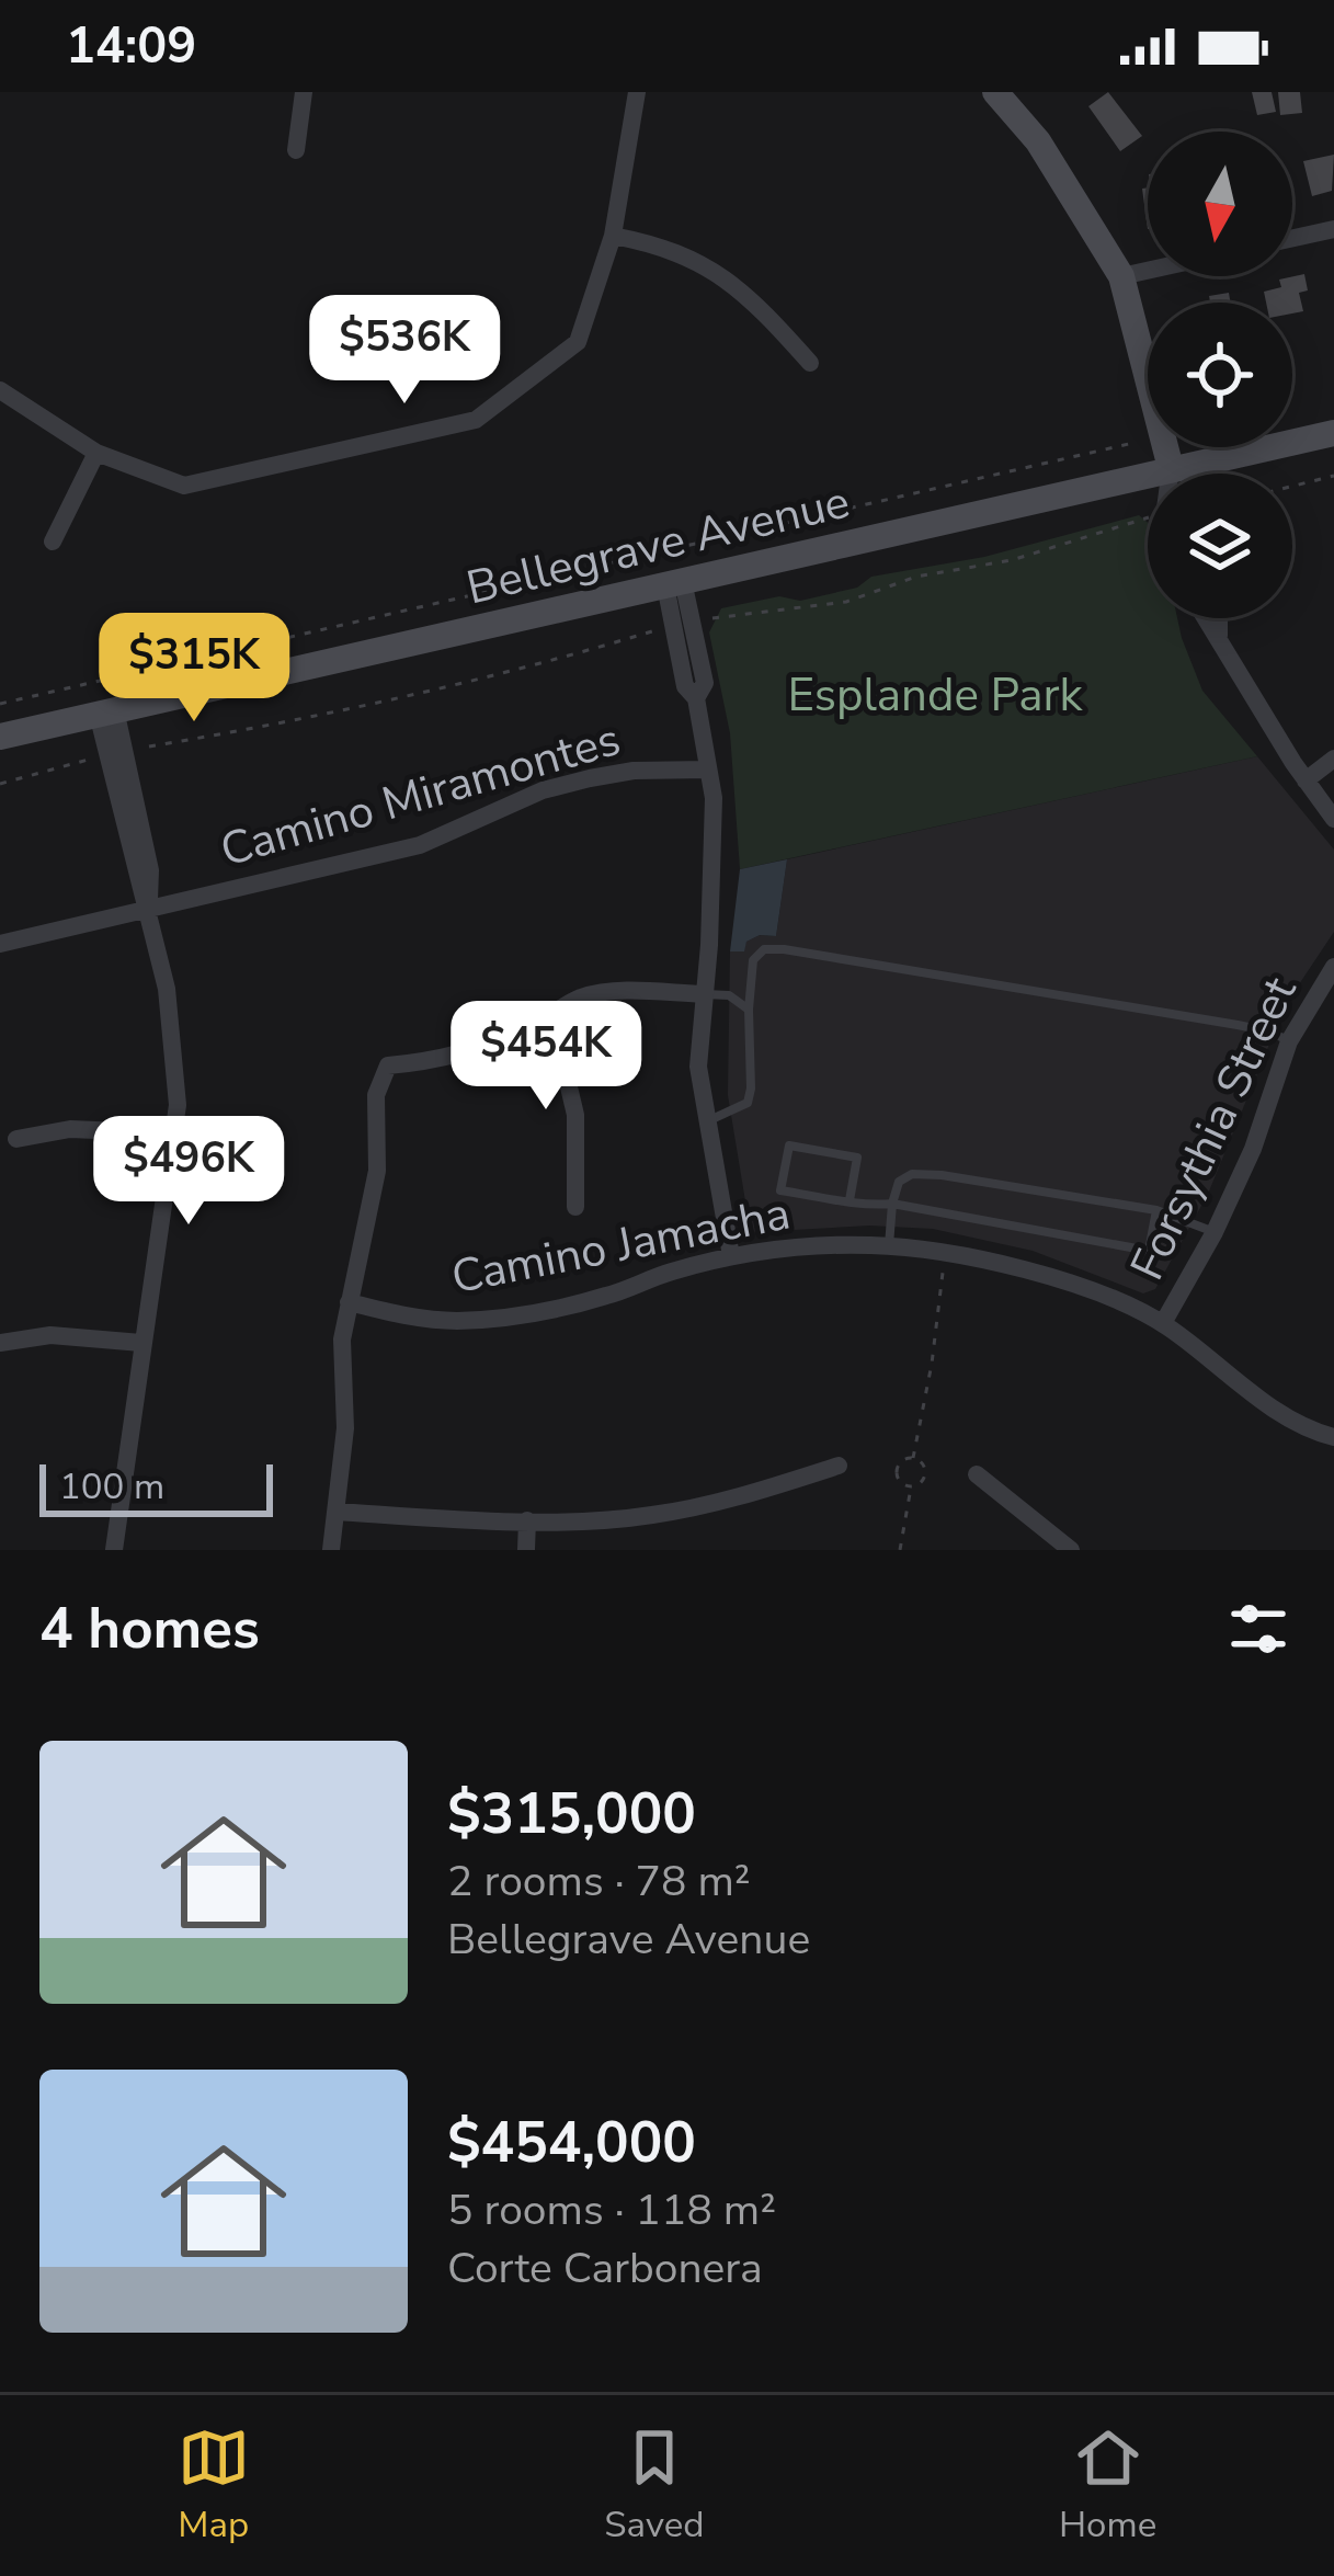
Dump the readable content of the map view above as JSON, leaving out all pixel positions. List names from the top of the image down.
{
  "streets": {
    "main road": ["Bellegrave Avenue"],
    "street": ["Camino Miramontes", "Forsythia Street", "Camino Jamacha"]
  },
  "crossings": [
    ["Forsythia Street", "Camino Jamacha"]
  ],
  "parks": ["Esplande Park"],
  "scale_bar": "100 m",
  "north": "bottom",
  "page": {
    "status": "14:09",
    "price": [
      "$536K",
      "$315K",
      "$454K",
      "$496K"
    ],
    "scale": "100 m",
    "heading": "4 homes",
    "list": [
      {
        "name": "$315,000",
        "note": "2 rooms · 78 m² · Bellegrave Avenue"
      },
      {
        "name": "$454,000",
        "note": "5 rooms · 118 m² · Corte Carbonera"
      }
    ],
    "tabs": ["Map", "Saved", "Home"]
  }
}
